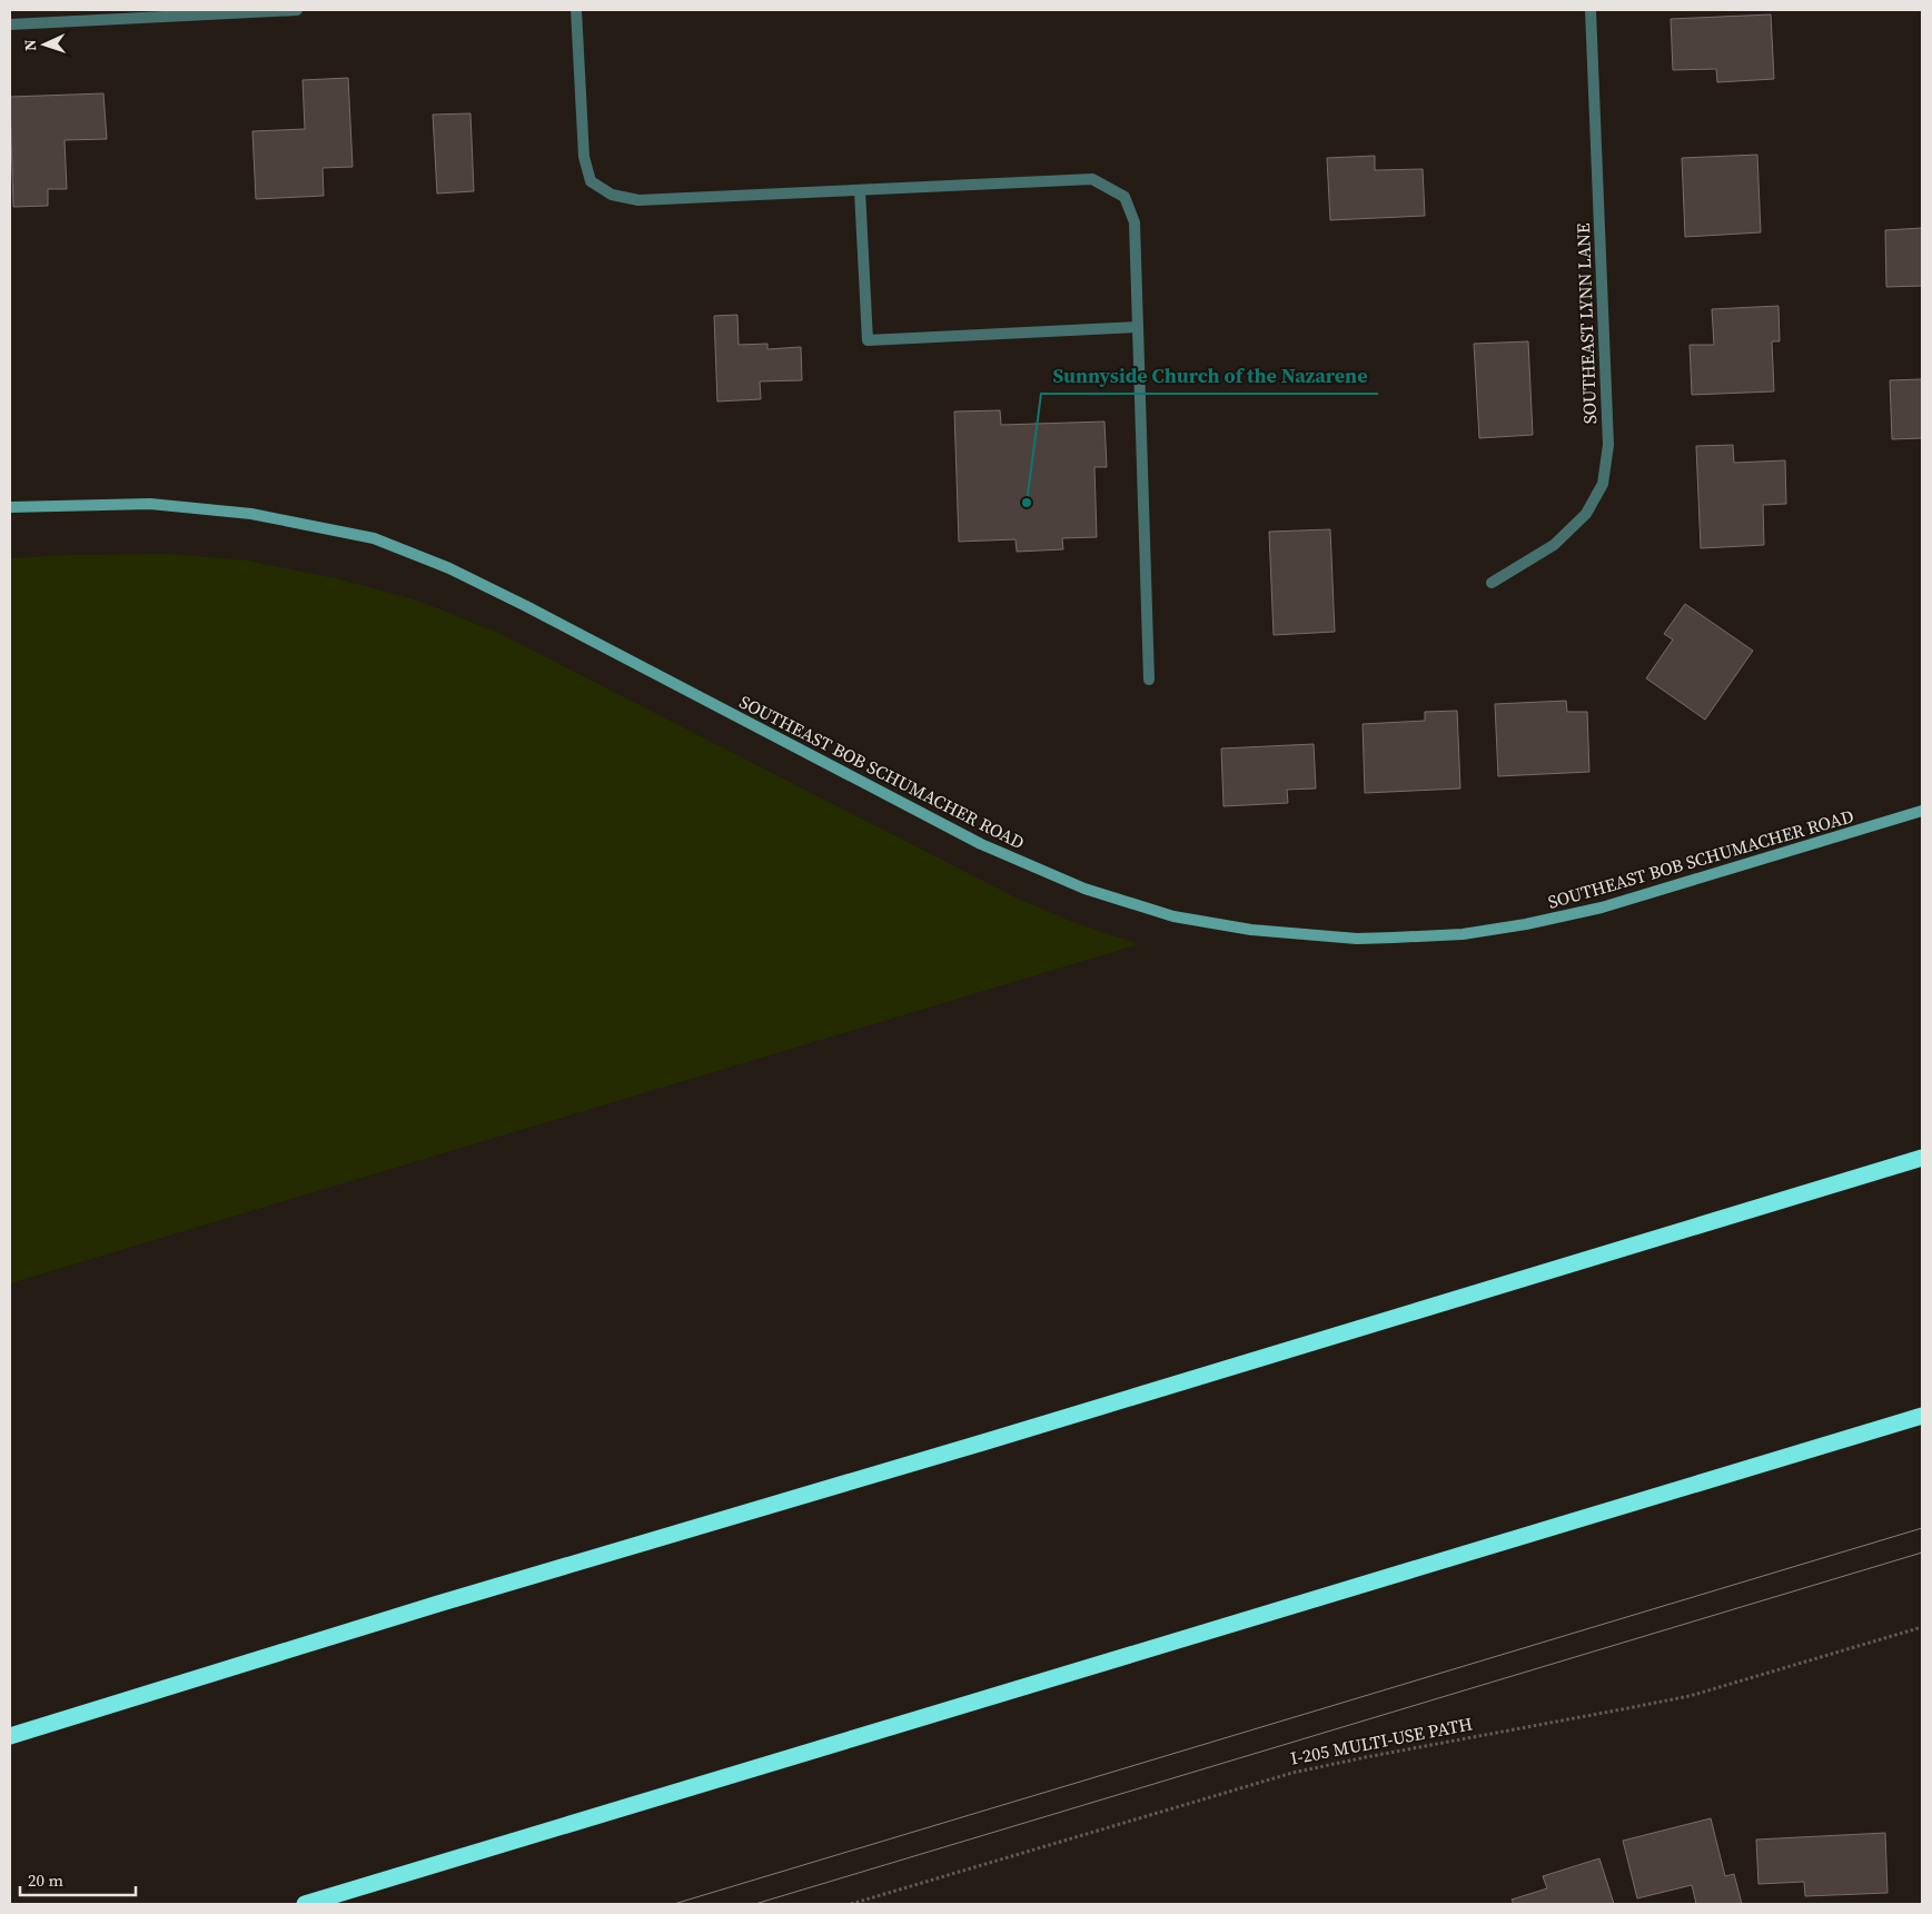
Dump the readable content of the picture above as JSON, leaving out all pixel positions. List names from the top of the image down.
{
  "streets": {
    "main road": ["SOUTHEAST BOB SCHUMACHER ROAD"],
    "street": ["SOUTHEAST LYNN LANE"],
    "path": ["I-205 MULTI-USE PATH"]
  },
  "places": ["Sunnyside Church of the Nazarene"],
  "scale_bar": "20 m",
  "north": "left"
}
